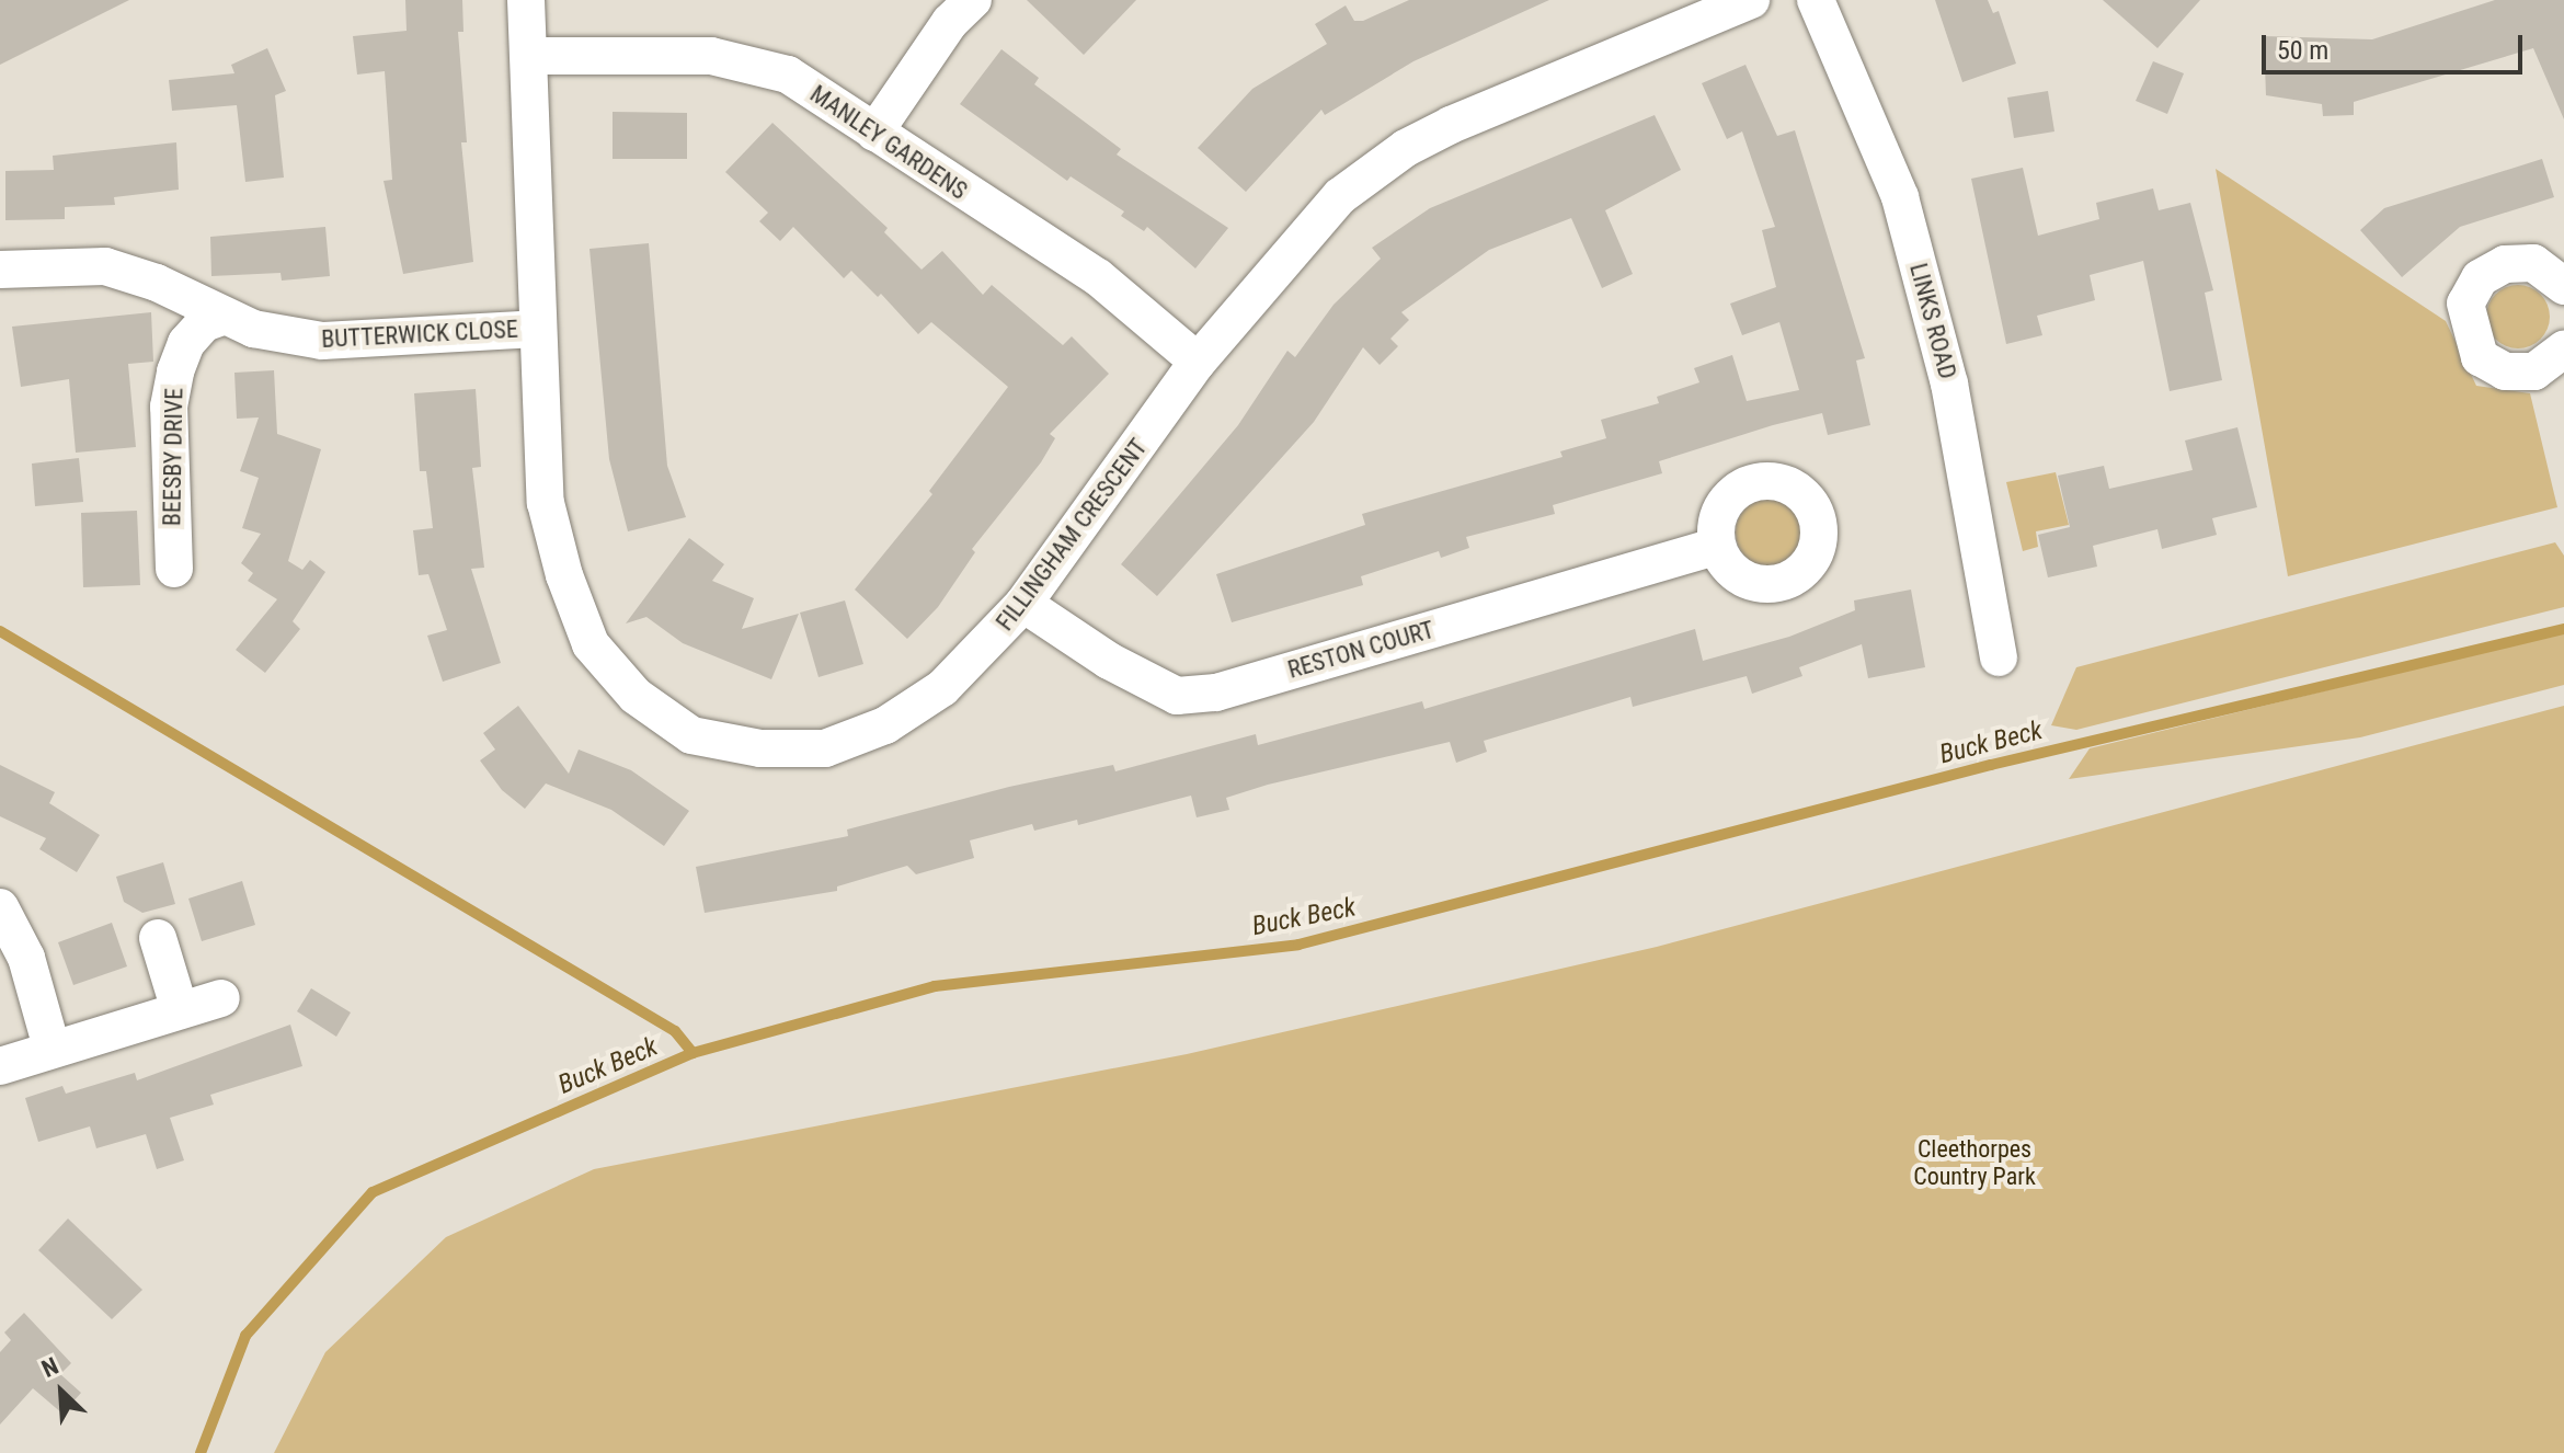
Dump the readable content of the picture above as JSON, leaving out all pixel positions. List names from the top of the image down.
{
  "streets": {
    "street": [
      "MANLEY GARDENS",
      "LINKS ROAD",
      "BUTTERWICK CLOSE",
      "BEESBY DRIVE",
      "FILLINGHAM CRESCENT",
      "RESTON COURT"
    ]
  },
  "crossings": [
    ["MANLEY GARDENS", "FILLINGHAM CRESCENT"],
    ["BUTTERWICK CLOSE", "BEESBY DRIVE"],
    ["BUTTERWICK CLOSE", "FILLINGHAM CRESCENT"],
    ["FILLINGHAM CRESCENT", "RESTON COURT"]
  ],
  "water": ["Buck Beck"],
  "parks": ["Cleethorpes Country Park"],
  "scale_bar": "50 m",
  "north": "top left"
}
